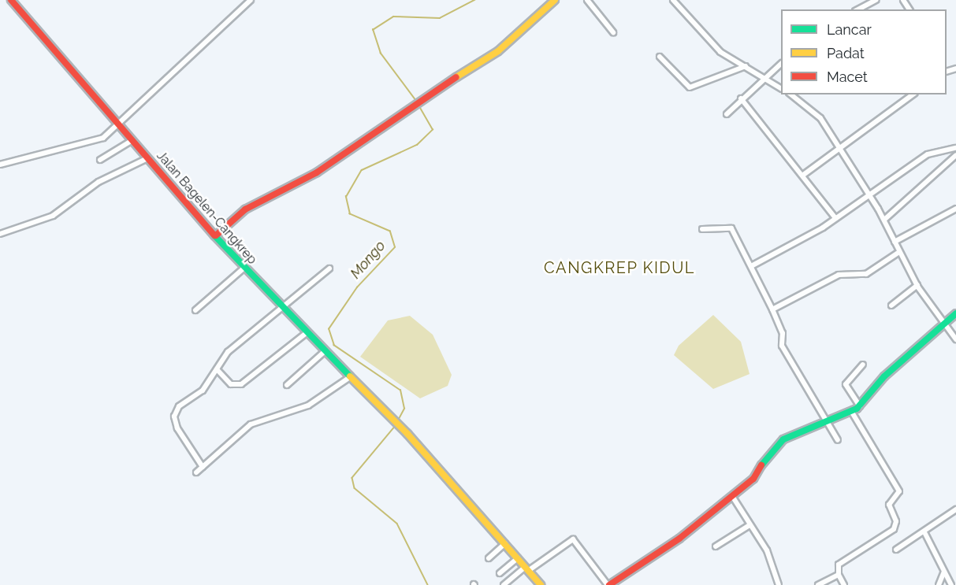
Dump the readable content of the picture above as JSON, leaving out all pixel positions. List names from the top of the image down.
{
  "streets": {
    "street": ["Jalan Bagelen-Cangkrep"]
  },
  "districts": ["CANGKREP KIDUL"],
  "water": ["Mongo"],
  "legend": ["Lancar", "Padat", "Macet"]
}
